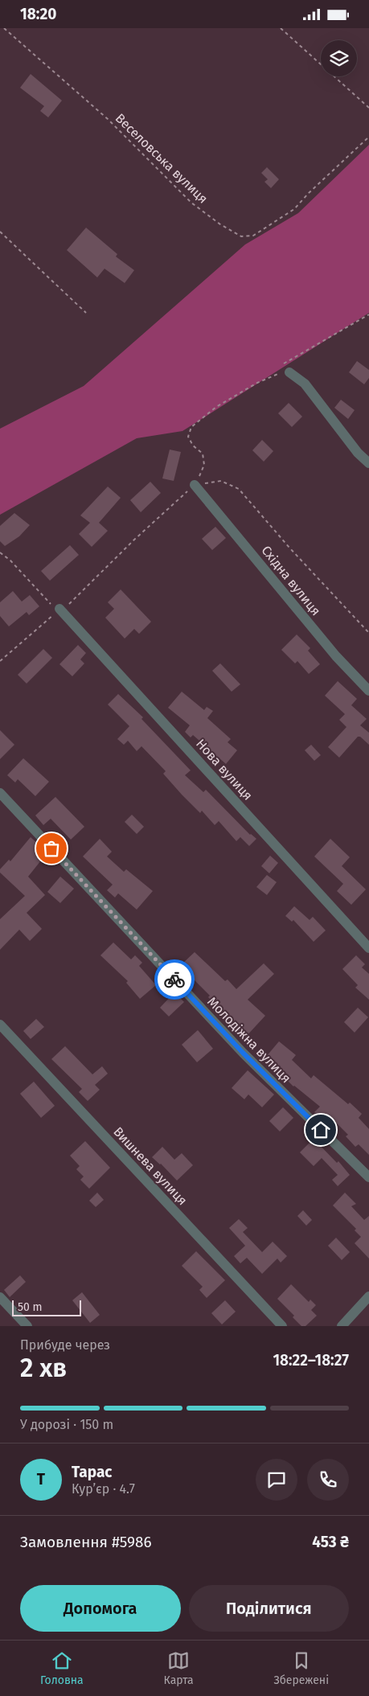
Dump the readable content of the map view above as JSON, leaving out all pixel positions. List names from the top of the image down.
{
  "streets": {
    "street": [
      "Східна вулиця",
      "Нова вулиця",
      "Молодіжна вулиця",
      "Вишнева вулиця"
    ],
    "path": ["Веселовська вулиця"]
  },
  "scale_bar": "50 m",
  "page": {
    "status": "18:20",
    "scale": "50 m",
    "heading": ["2 хв", "Прибуде через", "18:22–18:27"],
    "panel": [
      "Тарас",
      "Кур’єр · 4.7",
      "Замовлення #5986",
      "453 ₴"
    ],
    "bar": "У дорозі · 150 m",
    "round": "Т",
    "buttons": ["Допомога", "Поділитися"],
    "tabs": ["Головна", "Карта", "Збережені"]
  }
}
